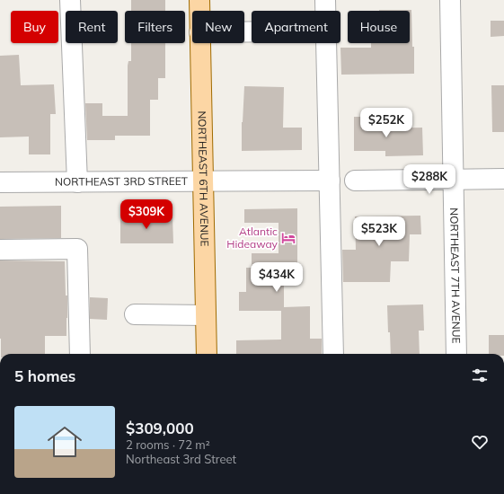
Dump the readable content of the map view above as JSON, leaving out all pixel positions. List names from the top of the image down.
{
  "streets": {
    "main road": ["NORTHEAST 6TH AVENUE"],
    "street": ["NORTHEAST 3RD STREET", "NORTHEAST 7TH AVENUE"]
  },
  "crossings": [
    ["NORTHEAST 6TH AVENUE", "NORTHEAST 3RD STREET"]
  ],
  "places": {
    "hotel": ["Atlantic Hideaway"]
  },
  "page": {
    "chip": [
      "Buy",
      "Rent",
      "Filters",
      "New",
      "Apartment",
      "House"
    ],
    "price": [
      "$252K",
      "$288K",
      "$309K",
      "$523K",
      "$434K"
    ],
    "heading": "5 homes",
    "list": [
      {
        "name": "$309,000",
        "note": "2 rooms · 72 m² · Northeast 3rd Street"
      }
    ]
  }
}
